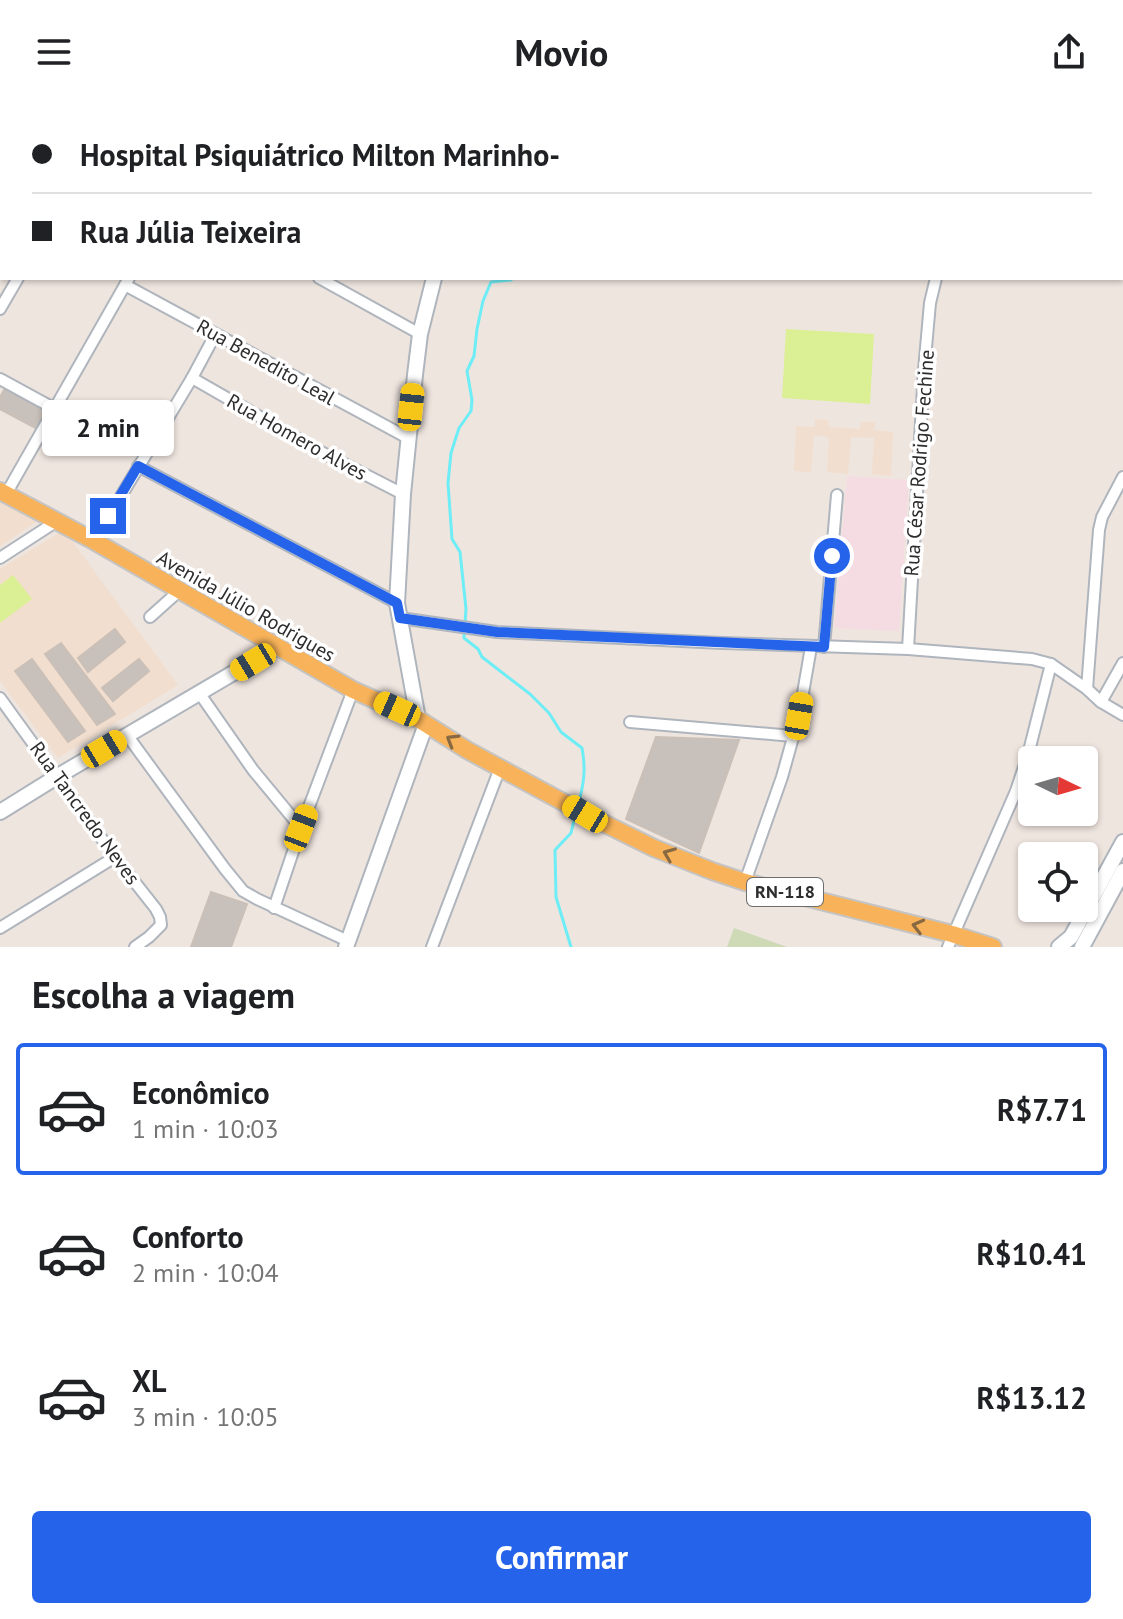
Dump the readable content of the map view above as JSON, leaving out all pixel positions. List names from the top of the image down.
{
  "streets": {
    "main road": ["Avenida Júlio Rodrigues", "RN-118"],
    "street": [
      "Rua Benedito Leal",
      "Rua Homero Alves",
      "Rua César Rodrigo Fechine",
      "Rua Tancredo Neves"
    ]
  },
  "crossings": [
    ["Avenida Júlio Rodrigues", "RN-118"]
  ],
  "north": "right",
  "page": {
    "header": "Movio",
    "banner": ["Hospital Psiquiátrico Milton Marinho-", "Rua Júlia Teixeira"],
    "bubble": "2 min",
    "heading": "Escolha a viagem",
    "list": [
      {
        "name": "Econômico",
        "note": "1 min · 10:03",
        "value": "R$7.71"
      },
      {
        "name": "Conforto",
        "note": "2 min · 10:04",
        "value": "R$10.41"
      },
      {
        "name": "XL",
        "note": "3 min · 10:05",
        "value": "R$13.12"
      }
    ],
    "buttons": "Confirmar"
  }
}
